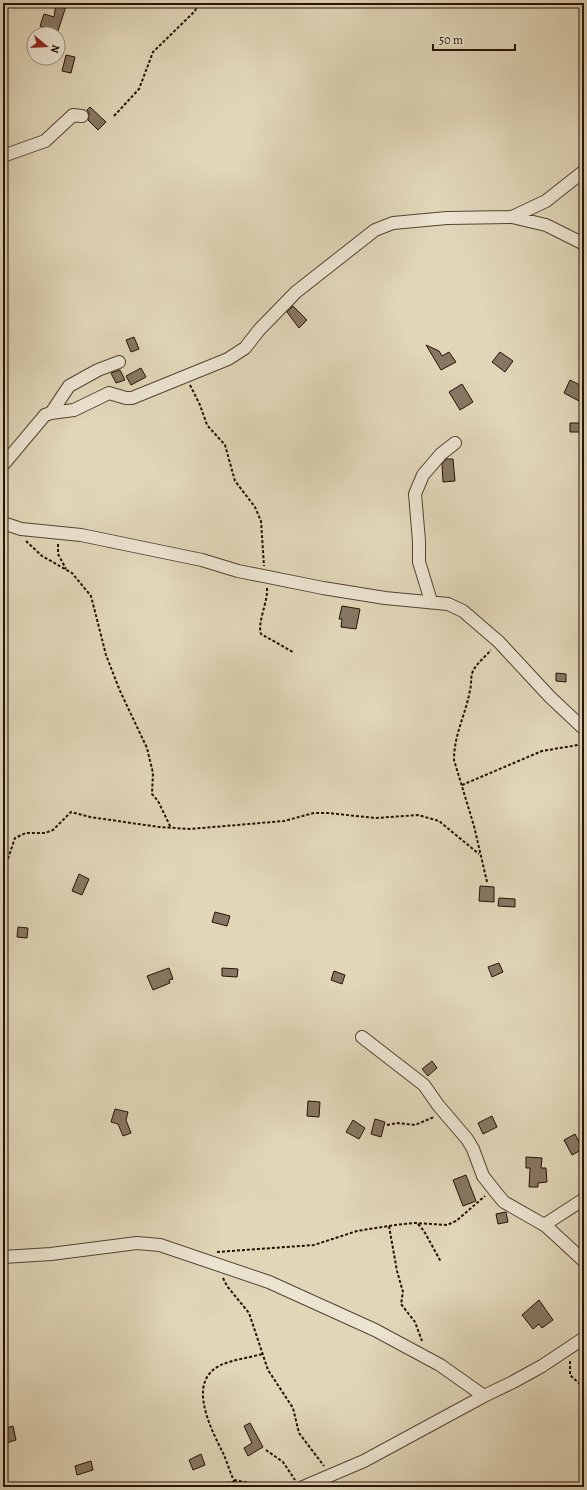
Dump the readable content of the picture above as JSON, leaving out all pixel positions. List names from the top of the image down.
{
  "scale_bar": "50 m",
  "north": "right"
}
